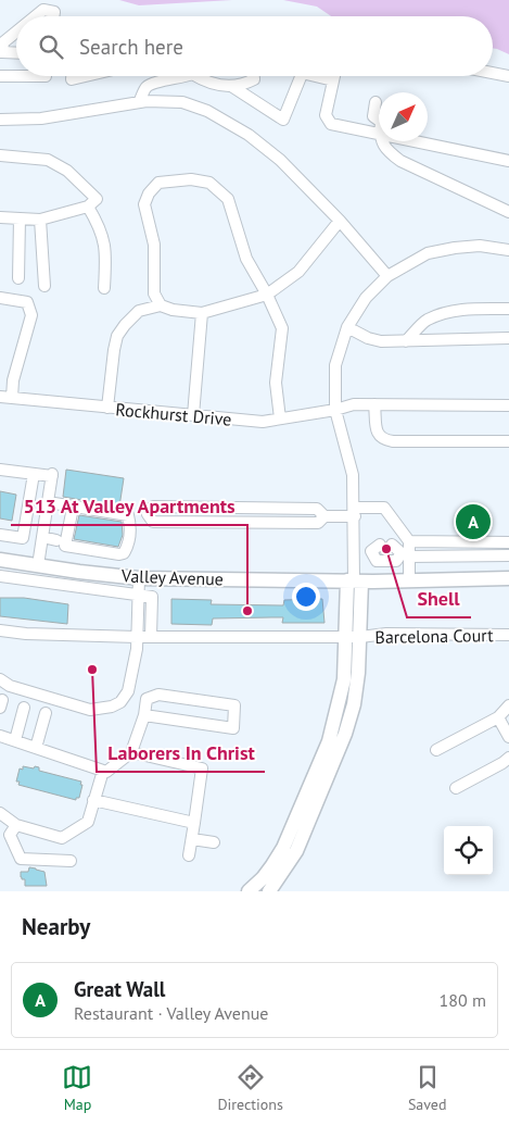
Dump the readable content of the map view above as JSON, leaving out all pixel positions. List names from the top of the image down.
{
  "streets": {
    "main road": ["Valley Avenue"],
    "street": ["Rockhurst Drive", "Barcelona Court"]
  },
  "places": ["Shell", "513 At Valley Apartments", "Laborers In Christ"],
  "north": "top right",
  "page": {
    "search": "Search here",
    "pins": "A",
    "heading": "Nearby",
    "list": [
      {
        "mark": "A",
        "name": "Great Wall",
        "note": "Restaurant · Valley Avenue",
        "value": "180 m"
      }
    ],
    "nav": ["Map", "Directions", "Saved"]
  }
}
